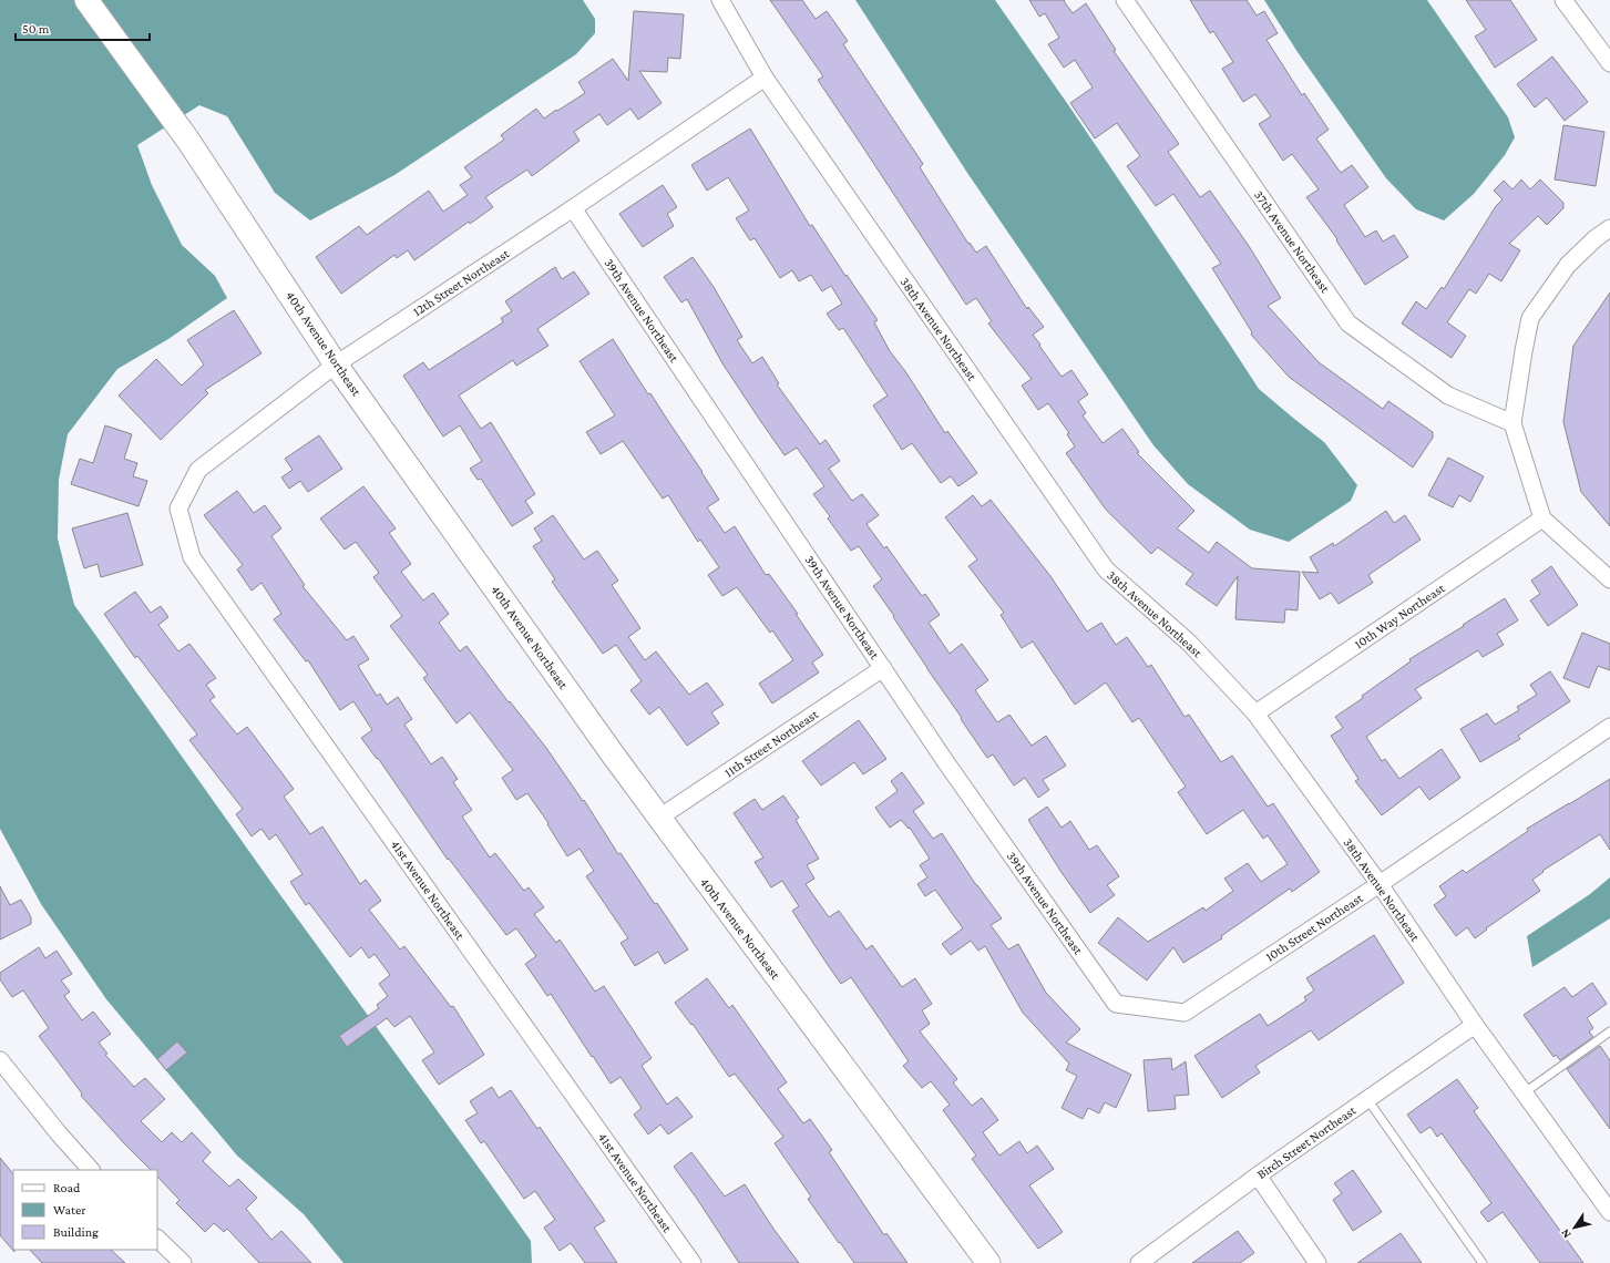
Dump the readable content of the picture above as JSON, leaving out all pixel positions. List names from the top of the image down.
{
  "streets": {
    "street": [
      "37th Avenue Northeast",
      "12th Street Northeast",
      "39th Avenue Northeast",
      "38th Avenue Northeast",
      "40th Avenue Northeast",
      "10th Way Northeast",
      "11th Street Northeast",
      "41st Avenue Northeast",
      "10th Street Northeast",
      "Birch Street Northeast"
    ]
  },
  "crossings": [
    ["12th Street Northeast", "39th Avenue Northeast"],
    ["12th Street Northeast", "38th Avenue Northeast"],
    ["12th Street Northeast", "40th Avenue Northeast"],
    ["12th Street Northeast", "41st Avenue Northeast"],
    ["39th Avenue Northeast", "11th Street Northeast"],
    ["39th Avenue Northeast", "10th Street Northeast"],
    ["38th Avenue Northeast", "10th Way Northeast"],
    ["38th Avenue Northeast", "10th Street Northeast"],
    ["38th Avenue Northeast", "Birch Street Northeast"],
    ["40th Avenue Northeast", "11th Street Northeast"]
  ],
  "legend": ["Road", "Water", "Building"],
  "scale_bar": "50 m",
  "north": "bottom left"
}
